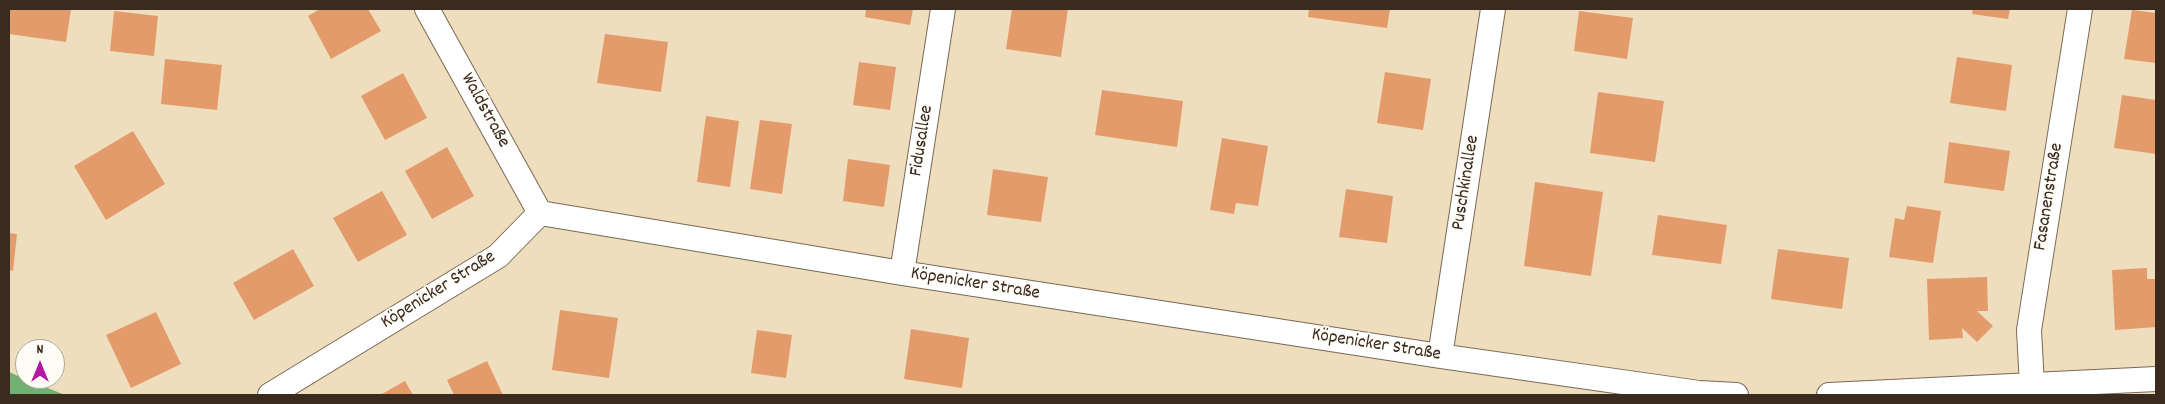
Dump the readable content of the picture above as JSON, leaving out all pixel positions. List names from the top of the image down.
{
  "streets": {
    "street": [
      "Waldstraße",
      "Fidusallee",
      "Puschkinallee",
      "Fasanenstraße",
      "Köpenicker Straße"
    ]
  },
  "crossings": [
    ["Waldstraße", "Köpenicker Straße"],
    ["Fidusallee", "Köpenicker Straße"],
    ["Puschkinallee", "Köpenicker Straße"]
  ],
  "north": "top"
}
